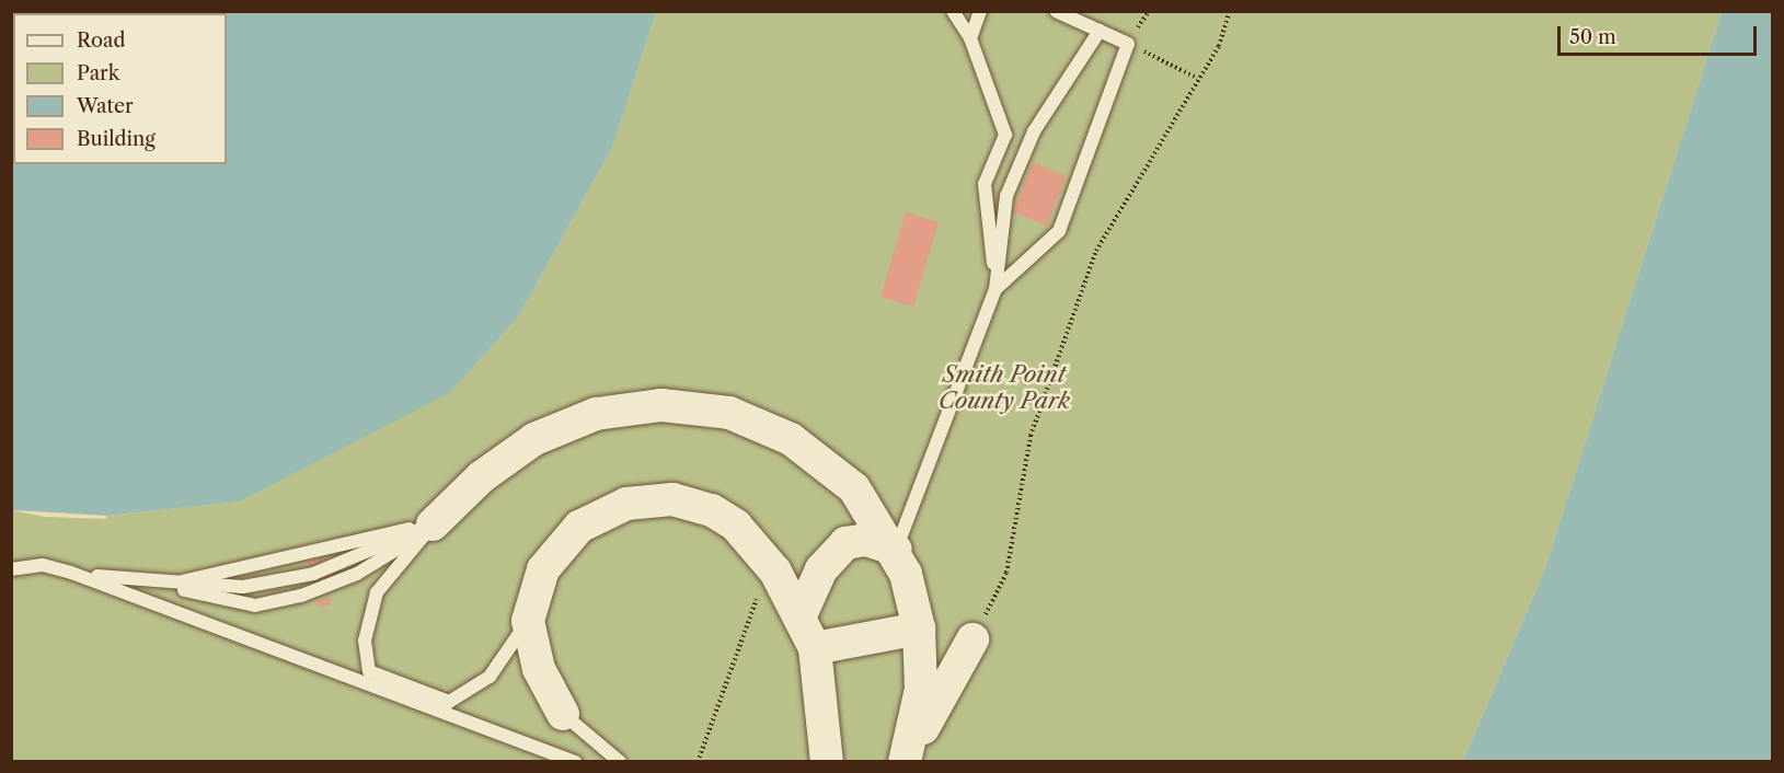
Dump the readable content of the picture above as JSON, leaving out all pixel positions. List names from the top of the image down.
{
  "parks": ["Smith Point County Park"],
  "legend": [
    "Road",
    "Park",
    "Water",
    "Building"
  ],
  "scale_bar": "50 m"
}
